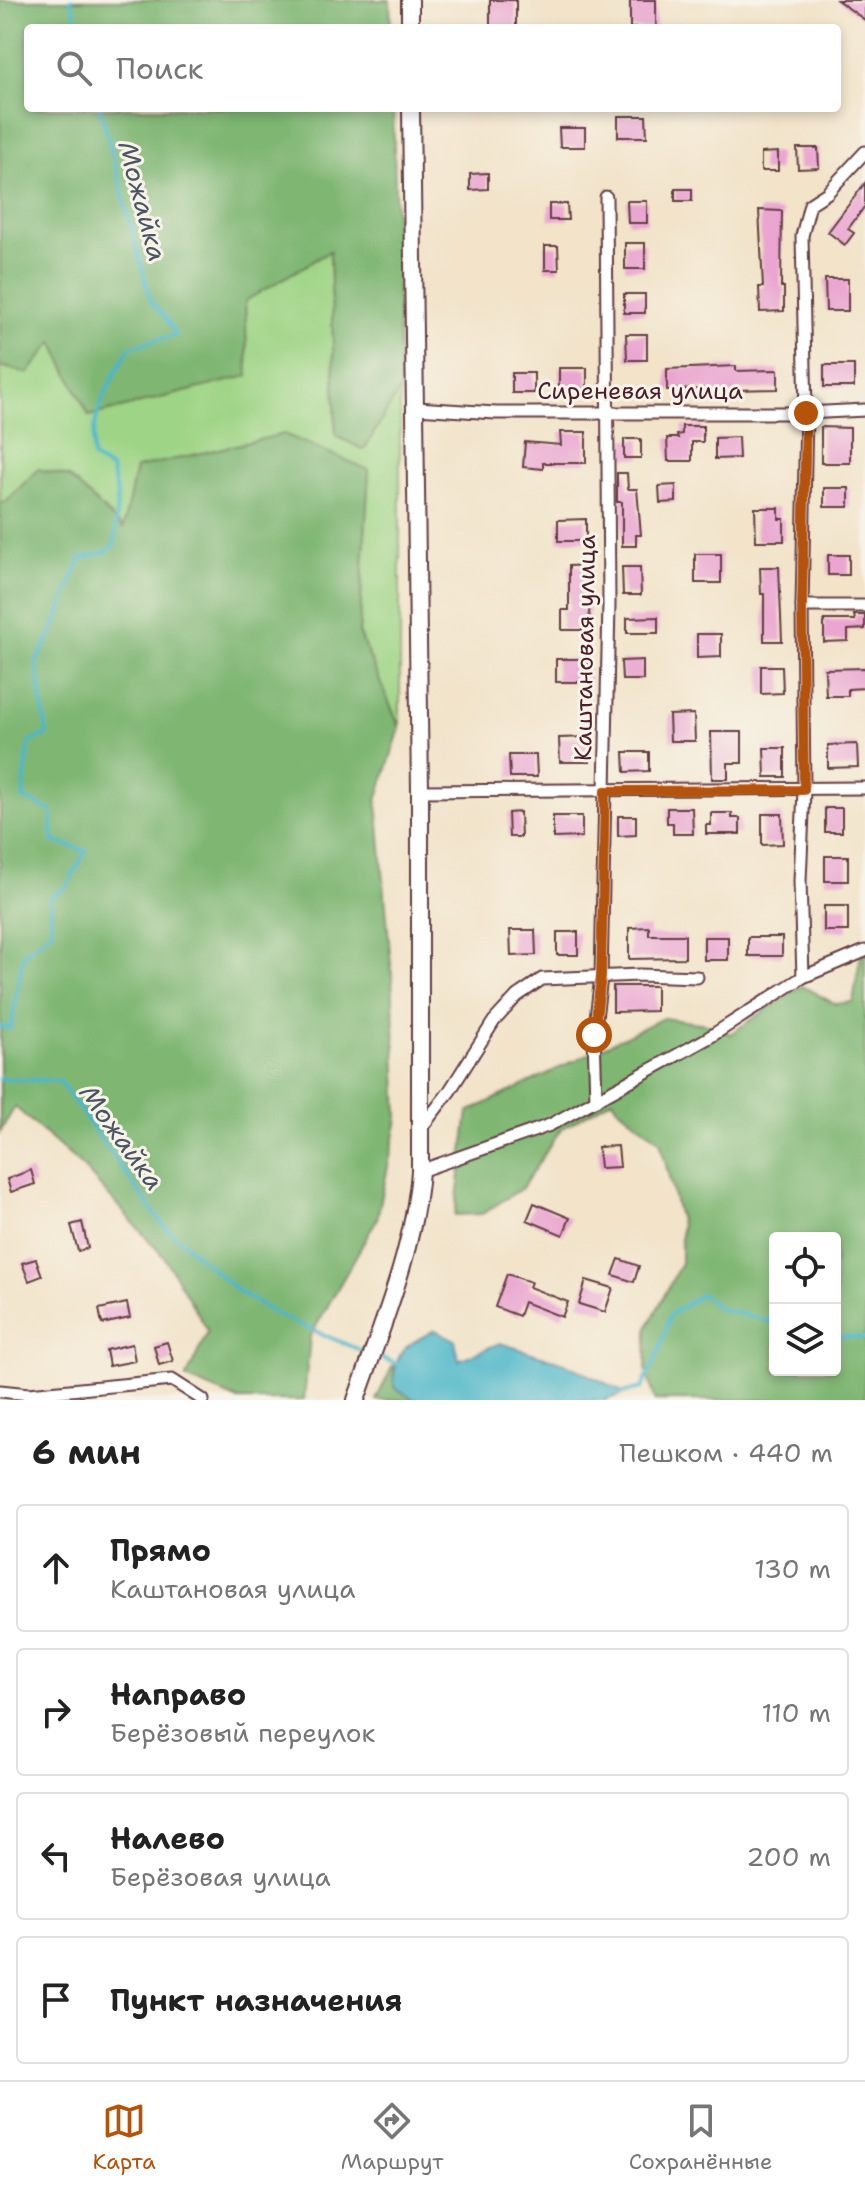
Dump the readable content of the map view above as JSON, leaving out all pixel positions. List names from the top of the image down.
{
  "streets": {
    "street": ["Сиреневая улица", "Каштановая улица"]
  },
  "crossings": [
    ["Сиреневая улица", "Каштановая улица"]
  ],
  "water": ["Можайка"],
  "page": {
    "search": "Поиск",
    "heading": ["6 мин", "Пешком · 440 m"],
    "list": [
      ["Прямо", "Каштановая улица", "130 m"],
      ["Направо", "Берёзовый переулок", "110 m"],
      ["Налево", "Берёзовая улица", "200 m"],
      "Пункт назначения"
    ],
    "nav": ["Карта", "Маршрут", "Сохранённые"]
  }
}
